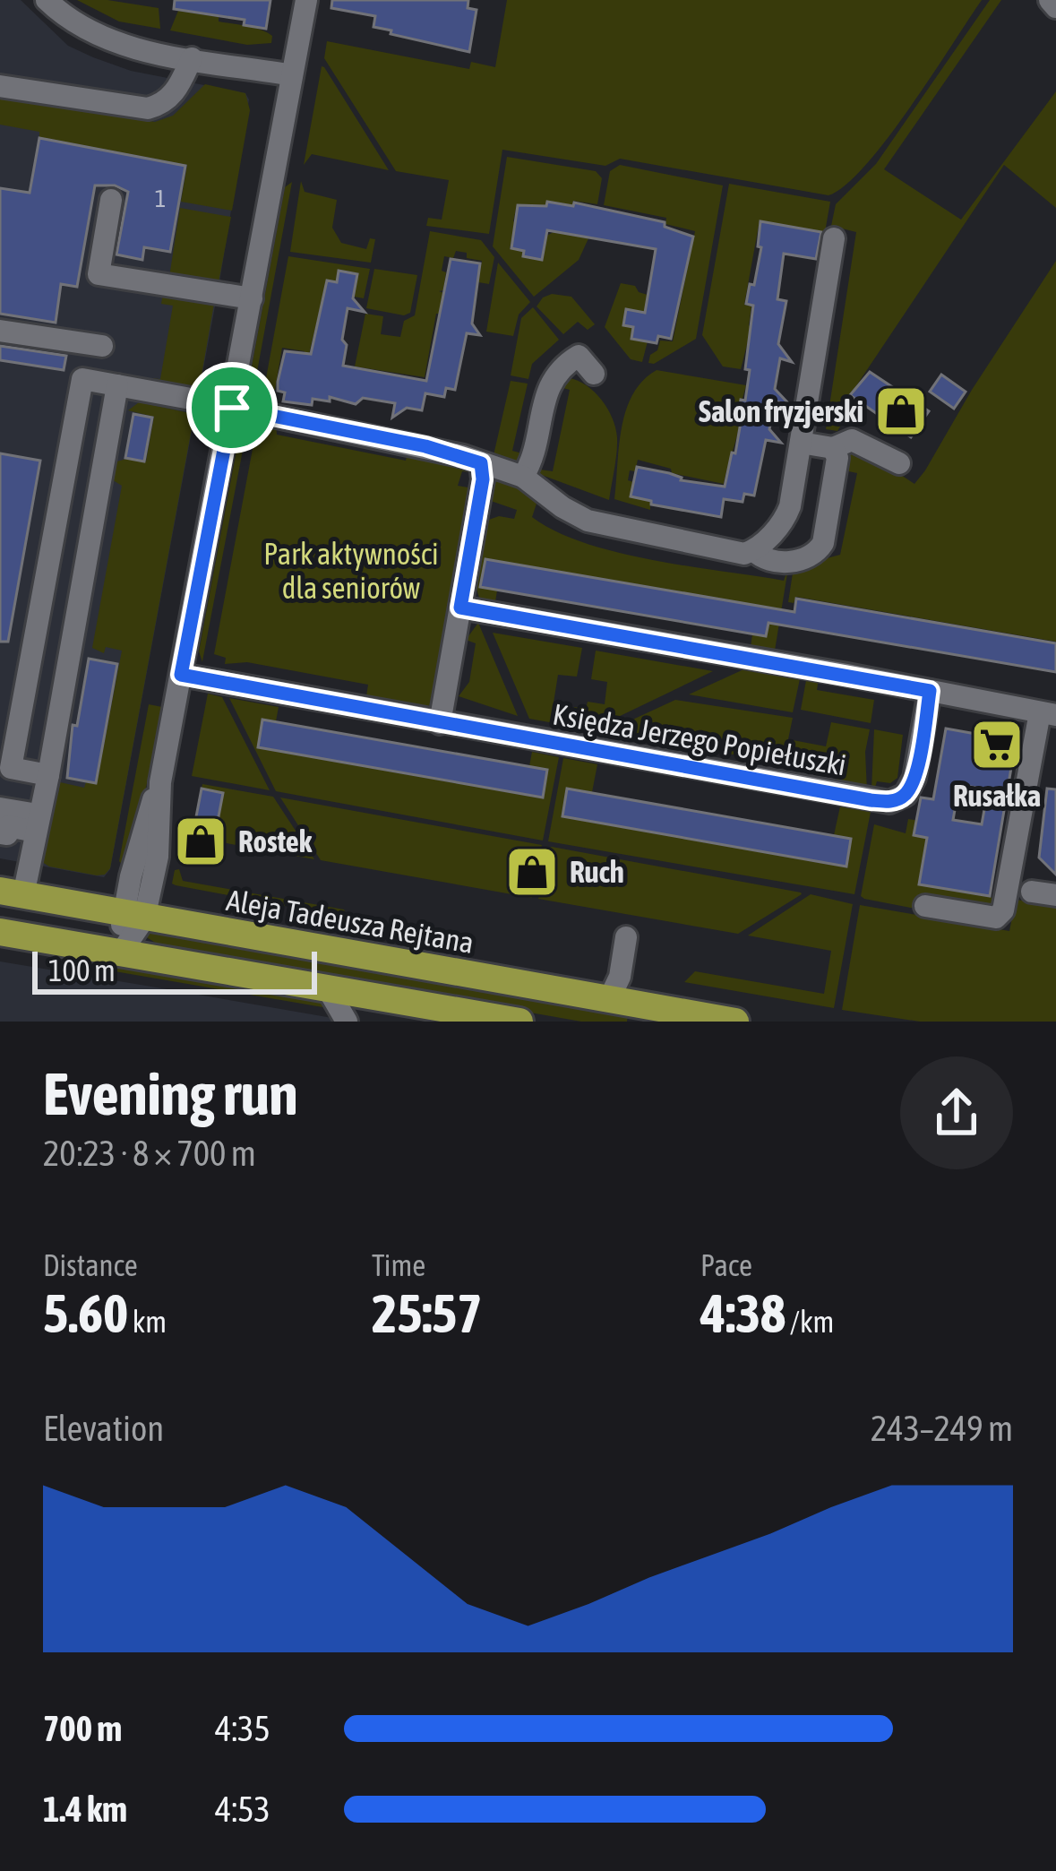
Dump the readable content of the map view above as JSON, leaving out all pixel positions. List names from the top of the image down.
{
  "streets": {
    "main road": ["Aleja Tadeusza Rejtana"],
    "street": ["Księdza Jerzego Popiełuszki"]
  },
  "parks": ["Park aktywności dla seniorów"],
  "places": {
    "shop": ["Salon fryzjerski", "Rostek", "Ruch"],
    "supermarket": ["Rusałka"]
  },
  "house_numbers": ["1"],
  "scale_bar": "100 m",
  "page": {
    "scale": "100 m",
    "heading": ["Evening run", "20:23 · 8 × 700 m"],
    "stats": [
      ["Distance", "5.60 km"],
      ["Time", "25:57"],
      ["Pace", "4:38 /km"]
    ],
    "chart": ["Elevation", "243–249 m"],
    "list": [
      {
        "name": "700 m",
        "note": "4:35"
      },
      {
        "name": "1.4 km",
        "note": "4:53"
      }
    ]
  }
}
